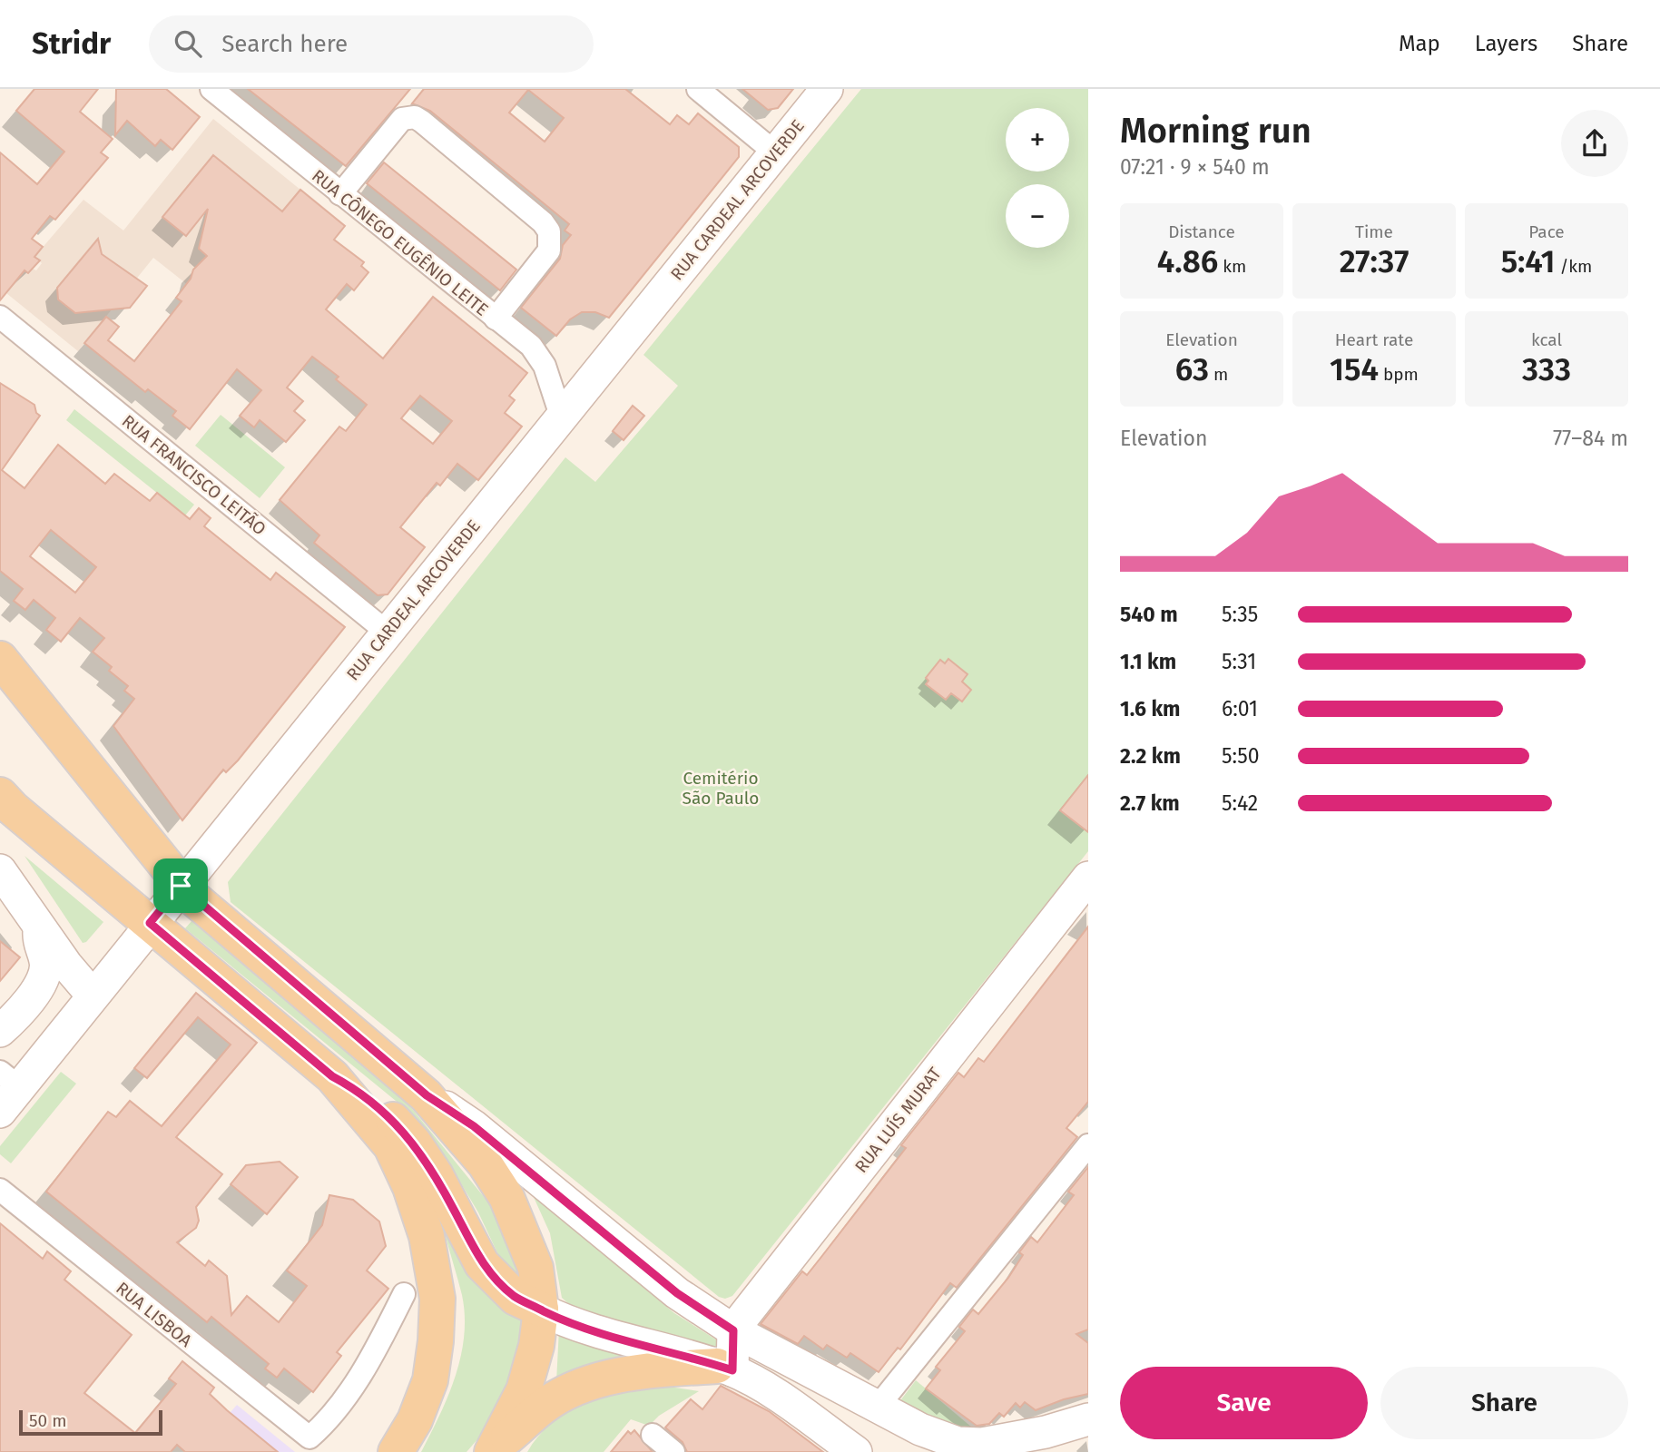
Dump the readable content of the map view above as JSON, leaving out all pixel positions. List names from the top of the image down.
{
  "streets": {
    "street": [
      "RUA CARDEAL ARCOVERDE",
      "RUA CÔNEGO EUGÊNIO LEITE",
      "RUA FRANCISCO LEITÃO",
      "RUA LUÍS MURAT",
      "RUA LISBOA"
    ]
  },
  "crossings": [
    ["RUA CARDEAL ARCOVERDE", "RUA CÔNEGO EUGÊNIO LEITE"],
    ["RUA CARDEAL ARCOVERDE", "RUA FRANCISCO LEITÃO"]
  ],
  "parks": ["Cemitério São Paulo"],
  "scale_bar": "50 m",
  "page": {
    "header": "Stridr",
    "search": "Search here",
    "nav": ["Map", "Layers", "Share"],
    "heading": ["Morning run", "07:21 · 9 × 540 m"],
    "map_buttons": ["+", "−"],
    "stats": [
      ["Distance", "4.86 km"],
      ["Time", "27:37"],
      ["Pace", "5:41 /km"],
      ["Elevation", "63 m"],
      ["Heart rate", "154 bpm"],
      ["kcal", "333"]
    ],
    "chart": ["Elevation", "77–84 m"],
    "list": [
      {
        "name": "540 m",
        "note": "5:35"
      },
      {
        "name": "1.1 km",
        "note": "5:31"
      },
      {
        "name": "1.6 km",
        "note": "6:01"
      },
      {
        "name": "2.2 km",
        "note": "5:50"
      },
      {
        "name": "2.7 km",
        "note": "5:42"
      }
    ],
    "buttons": ["Save", "Share"],
    "scale": "50 m"
  }
}
